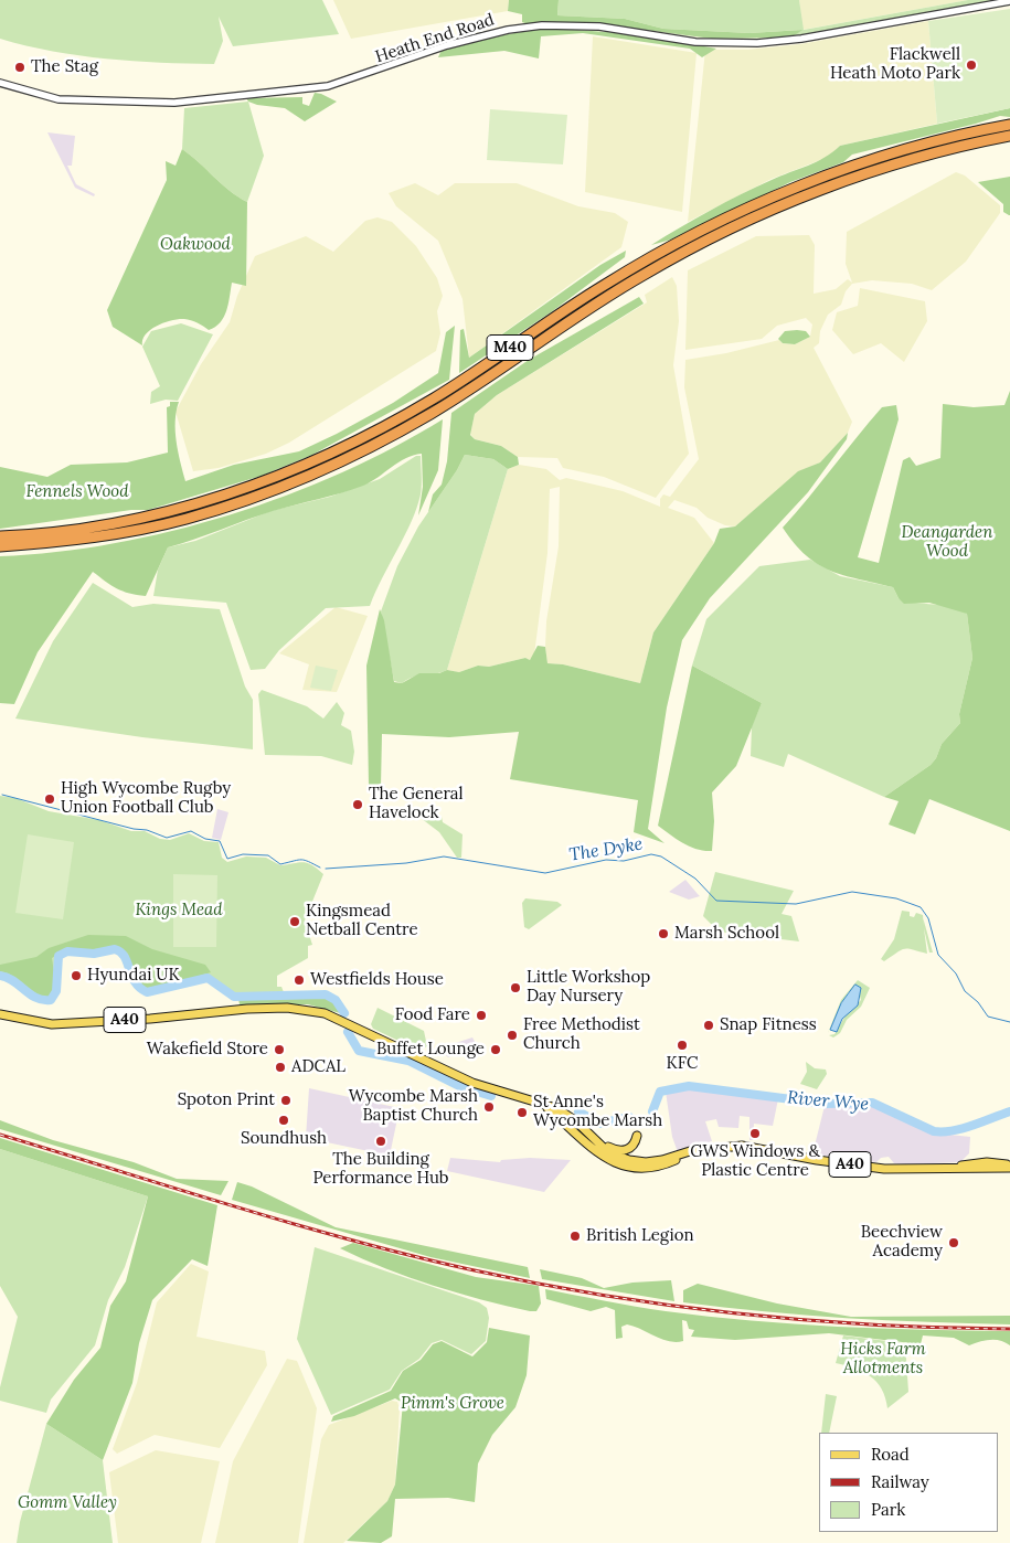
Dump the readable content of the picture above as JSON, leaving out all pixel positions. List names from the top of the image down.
{
  "streets": {
    "highway": ["M40"],
    "main road": ["A40"],
    "street": ["Heath End Road"]
  },
  "water": ["The Dyke", "River Wye"],
  "parks": [
    "Oakwood",
    "Fennels Wood",
    "Deangarden Wood",
    "Kings Mead",
    "Hicks Farm Allotments",
    "Pimm's Grove",
    "Gomm Valley"
  ],
  "places": [
    "Flackwell Heath Moto Park",
    "The Stag",
    "High Wycombe Rugby Union Football Club",
    "The General Havelock",
    "Kingsmead Netball Centre",
    "Marsh School",
    "Hyundai UK",
    "Westfields House",
    "Little Workshop Day Nursery",
    "Food Fare",
    "Snap Fitness",
    "Free Methodist Church",
    "KFC",
    "Wakefield Store",
    "Buffet Lounge",
    "ADCAL",
    "Spoton Print",
    "Wycombe Marsh Baptist Church",
    "St Anne's Wycombe Marsh",
    "Soundhush",
    "GWS Windows & Plastic Centre",
    "The Building Performance Hub",
    "British Legion",
    "Beechview Academy"
  ],
  "legend": ["Road", "Railway", "Park"]
}
